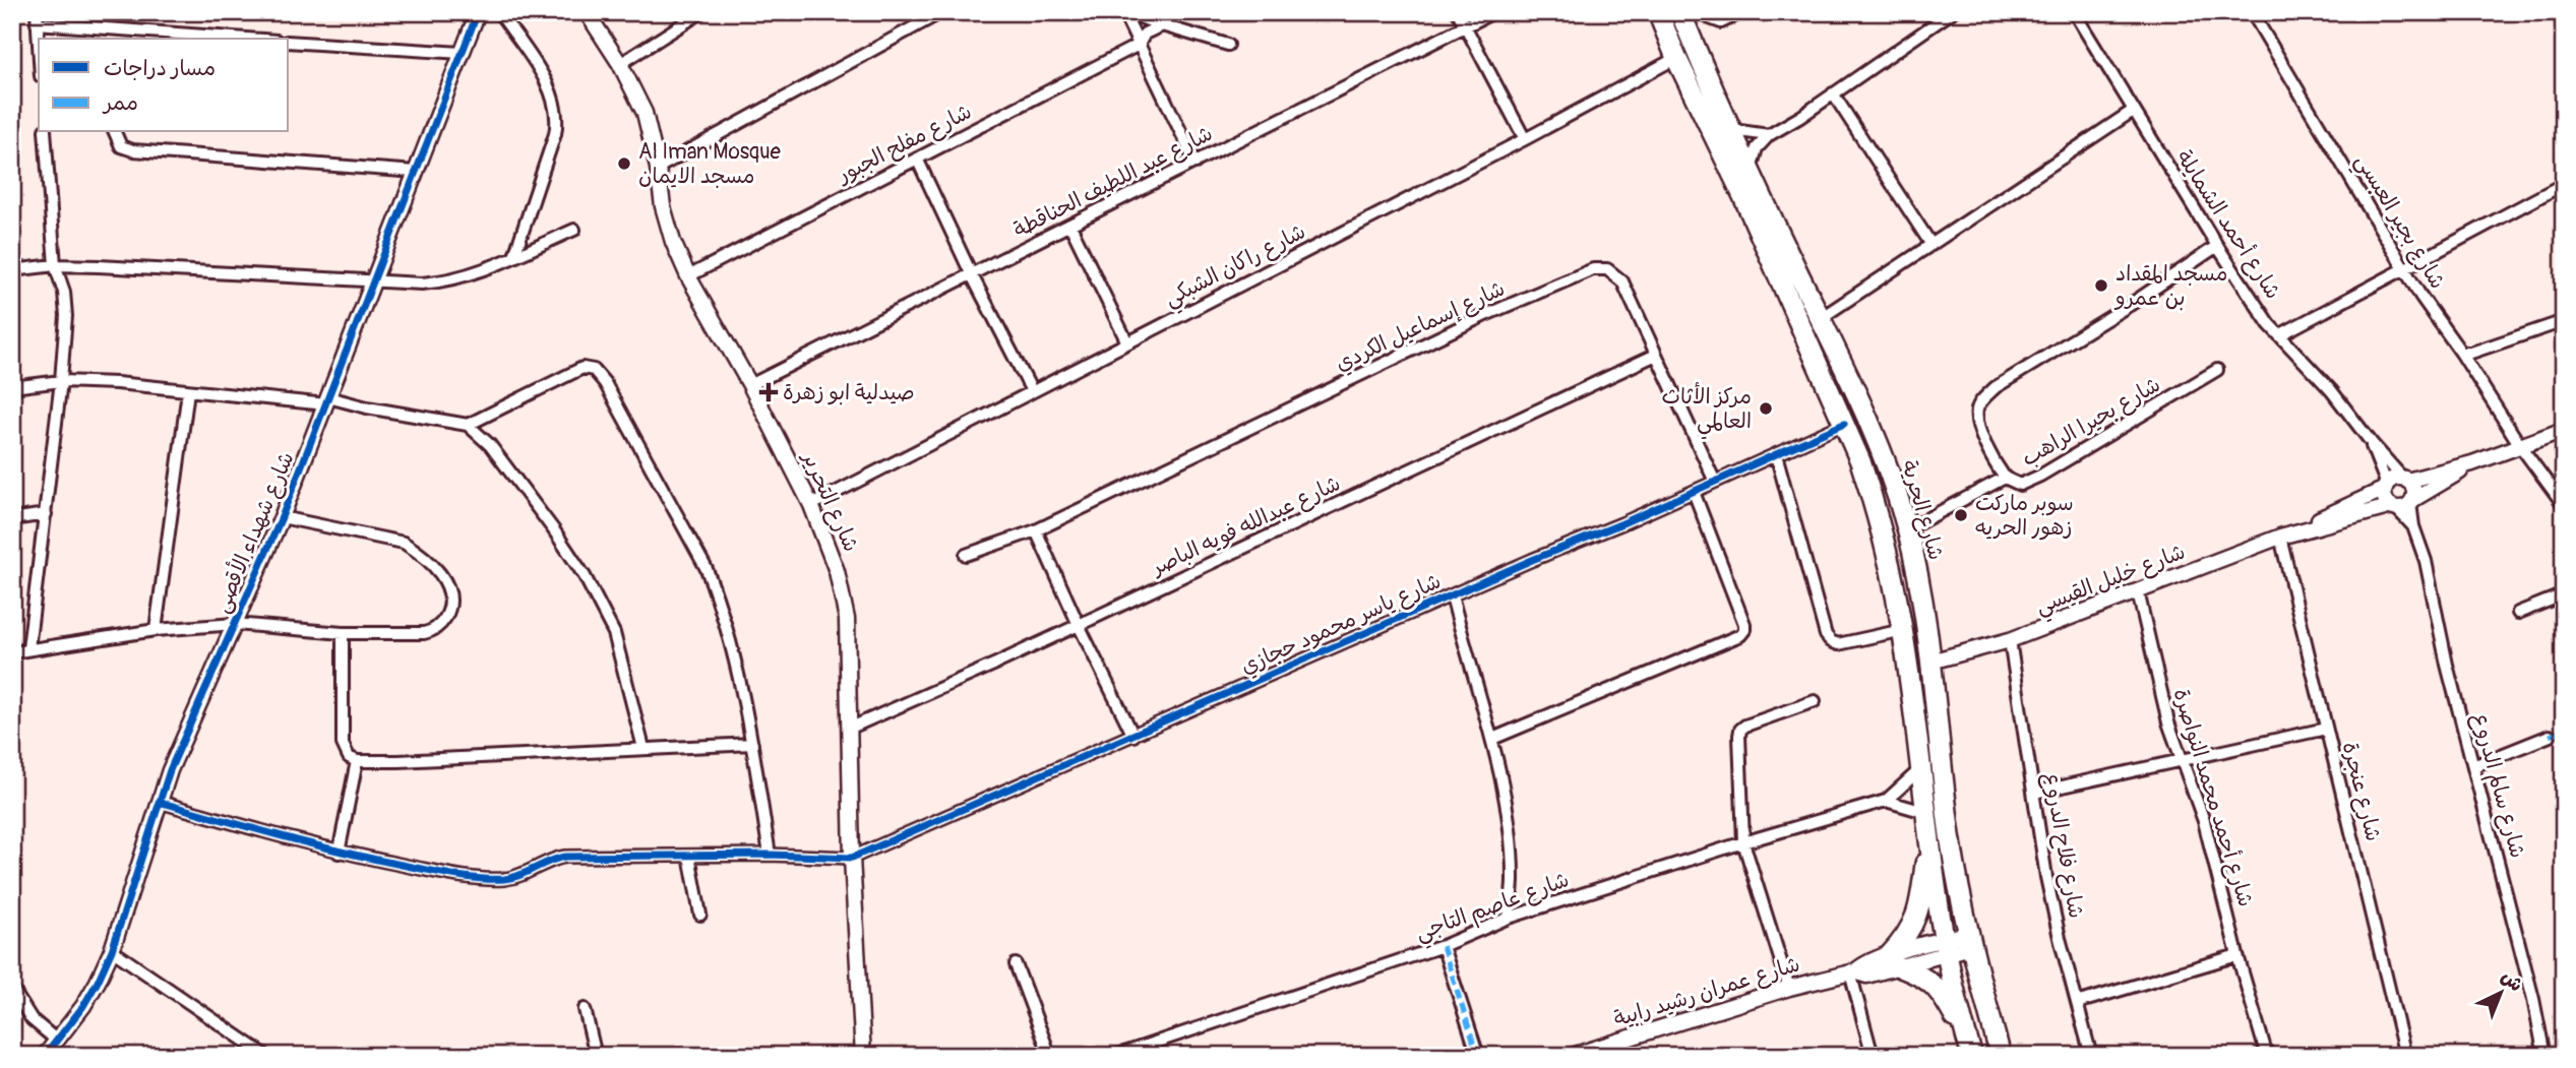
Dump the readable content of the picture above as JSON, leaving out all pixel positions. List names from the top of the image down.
{
  "streets": {
    "highway": ["شارع الحرية"],
    "street": [
      "شارع مفلح الجبور",
      "شارع عبد اللطيف الحناقطة",
      "شارع بجير العبسي",
      "شارع أحمد الشمايلة",
      "شارع راكان الشبكي",
      "شارع إسماعيل الكردي",
      "شارع بحيرا الراهب",
      "شارع التحرير",
      "شارع عبدالله فويه الباصر",
      "شارع شهداء الأقصى",
      "شارع خليل القيسي",
      "شارع ياسر محمود حجازي",
      "شارع سالم الدروع",
      "شارع عنجرة",
      "شارع أحمد محمد النواصرة",
      "شارع فلاح الدروع",
      "شارع عاصم التاجي",
      "شارع عمران رشيد رابية"
    ]
  },
  "crossings": [
    ["شارع مفلح الجبور", "شارع التحرير"],
    ["شارع عبد اللطيف الحناقطة", "شارع التحرير"],
    ["شارع أحمد الشمايلة", "شارع بحيرا الراهب"],
    ["شارع أحمد الشمايلة", "شارع خليل القيسي"],
    ["شارع أحمد الشمايلة", "شارع سالم الدروع"],
    ["شارع راكان الشبكي", "شارع التحرير"],
    ["شارع راكان الشبكي", "شارع الحرية"],
    ["شارع إسماعيل الكردي", "شارع عبدالله فويه الباصر"],
    ["شارع إسماعيل الكردي", "شارع ياسر محمود حجازي"],
    ["شارع التحرير", "شارع عبدالله فويه الباصر"],
    ["شارع التحرير", "شارع ياسر محمود حجازي"],
    ["شارع الحرية", "شارع خليل القيسي"],
    ["شارع الحرية", "شارع ياسر محمود حجازي"],
    ["شارع الحرية", "شارع عاصم التاجي"],
    ["شارع الحرية", "شارع عمران رشيد رابية"],
    ["شارع خليل القيسي", "شارع سالم الدروع"],
    ["شارع خليل القيسي", "شارع عنجرة"],
    ["شارع خليل القيسي", "شارع أحمد محمد النواصرة"],
    ["شارع خليل القيسي", "شارع فلاح الدروع"]
  ],
  "places": {
    "other": [
      "Al Iman Mosque مسجد الايمان",
      "مسجد المقداد بن عمرو",
      "مركز الأثاث العالمي",
      "سوبر ماركت زهور الحريه"
    ],
    "health": ["صيدلية ابو زهرة"]
  },
  "legend": ["مسار دراجات", "ممر"],
  "north": "top right"
}
